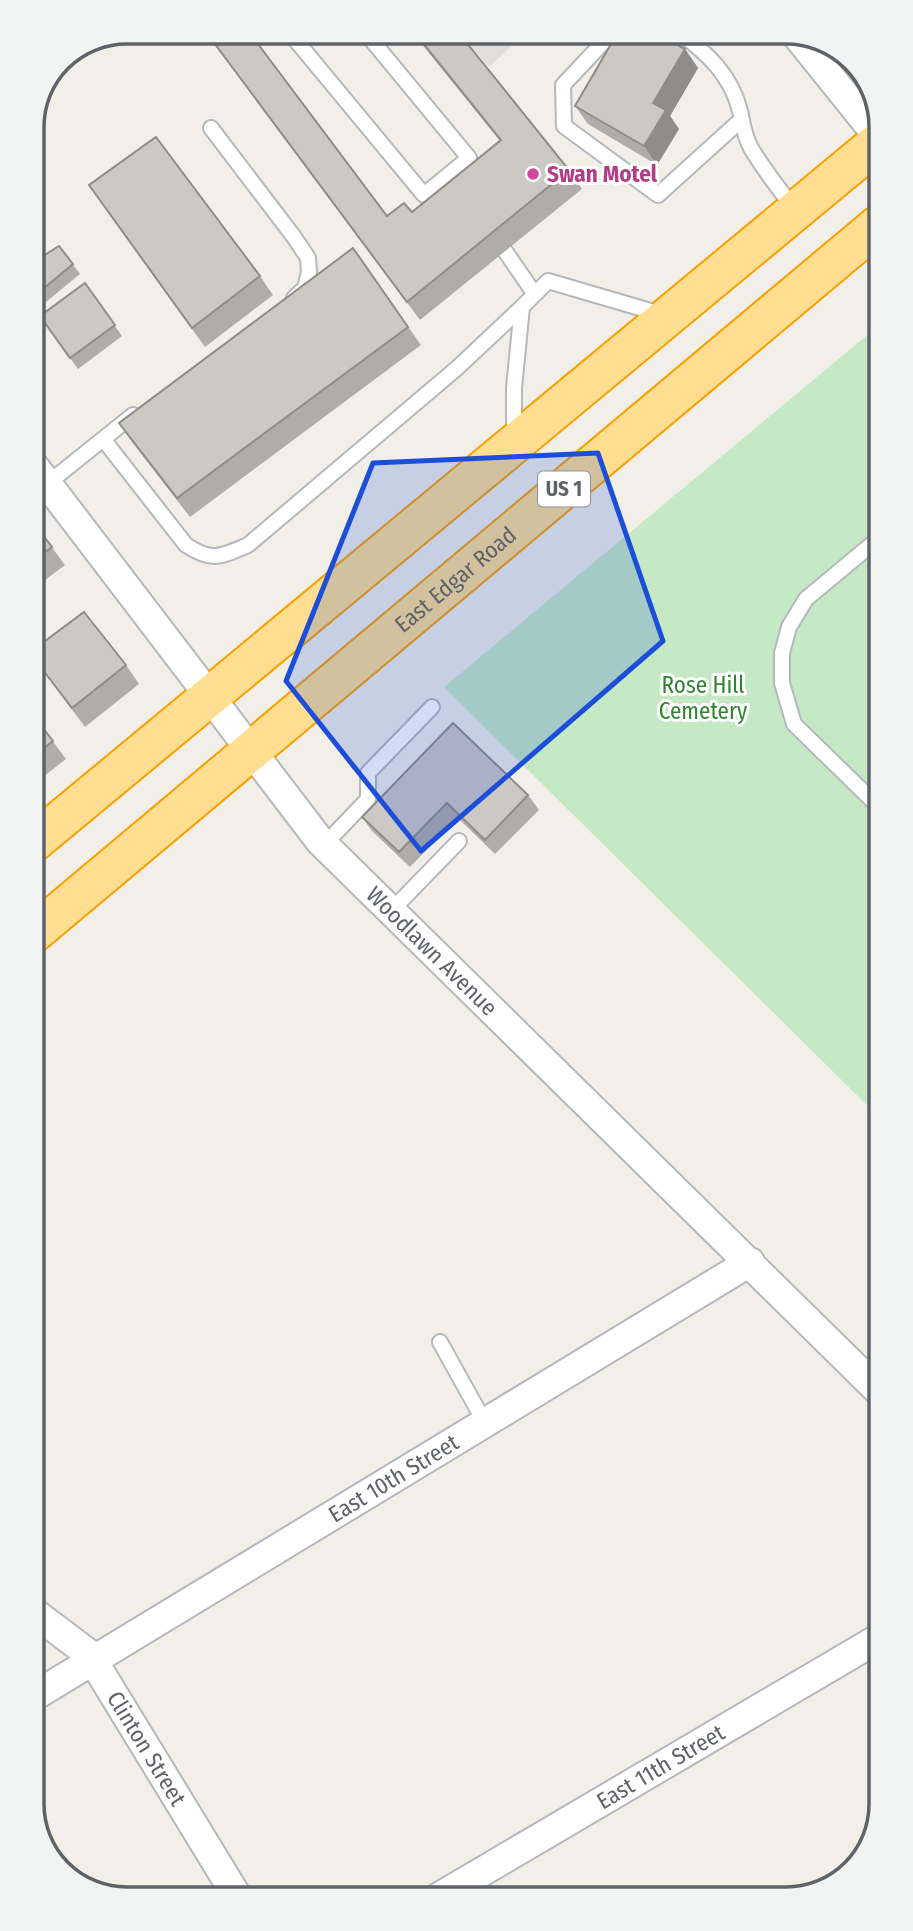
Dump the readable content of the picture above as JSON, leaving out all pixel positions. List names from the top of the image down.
{
  "streets": {
    "highway": ["US 1", "East Edgar Road"],
    "street": [
      "Woodlawn Avenue",
      "East 10th Street",
      "Clinton Street",
      "East 11th Street"
    ]
  },
  "crossings": [
    ["East Edgar Road", "Woodlawn Avenue"],
    ["Woodlawn Avenue", "East 10th Street"],
    ["East 10th Street", "Clinton Street"]
  ],
  "parks": ["Rose Hill Cemetery"],
  "places": ["Swan Motel"]
}
